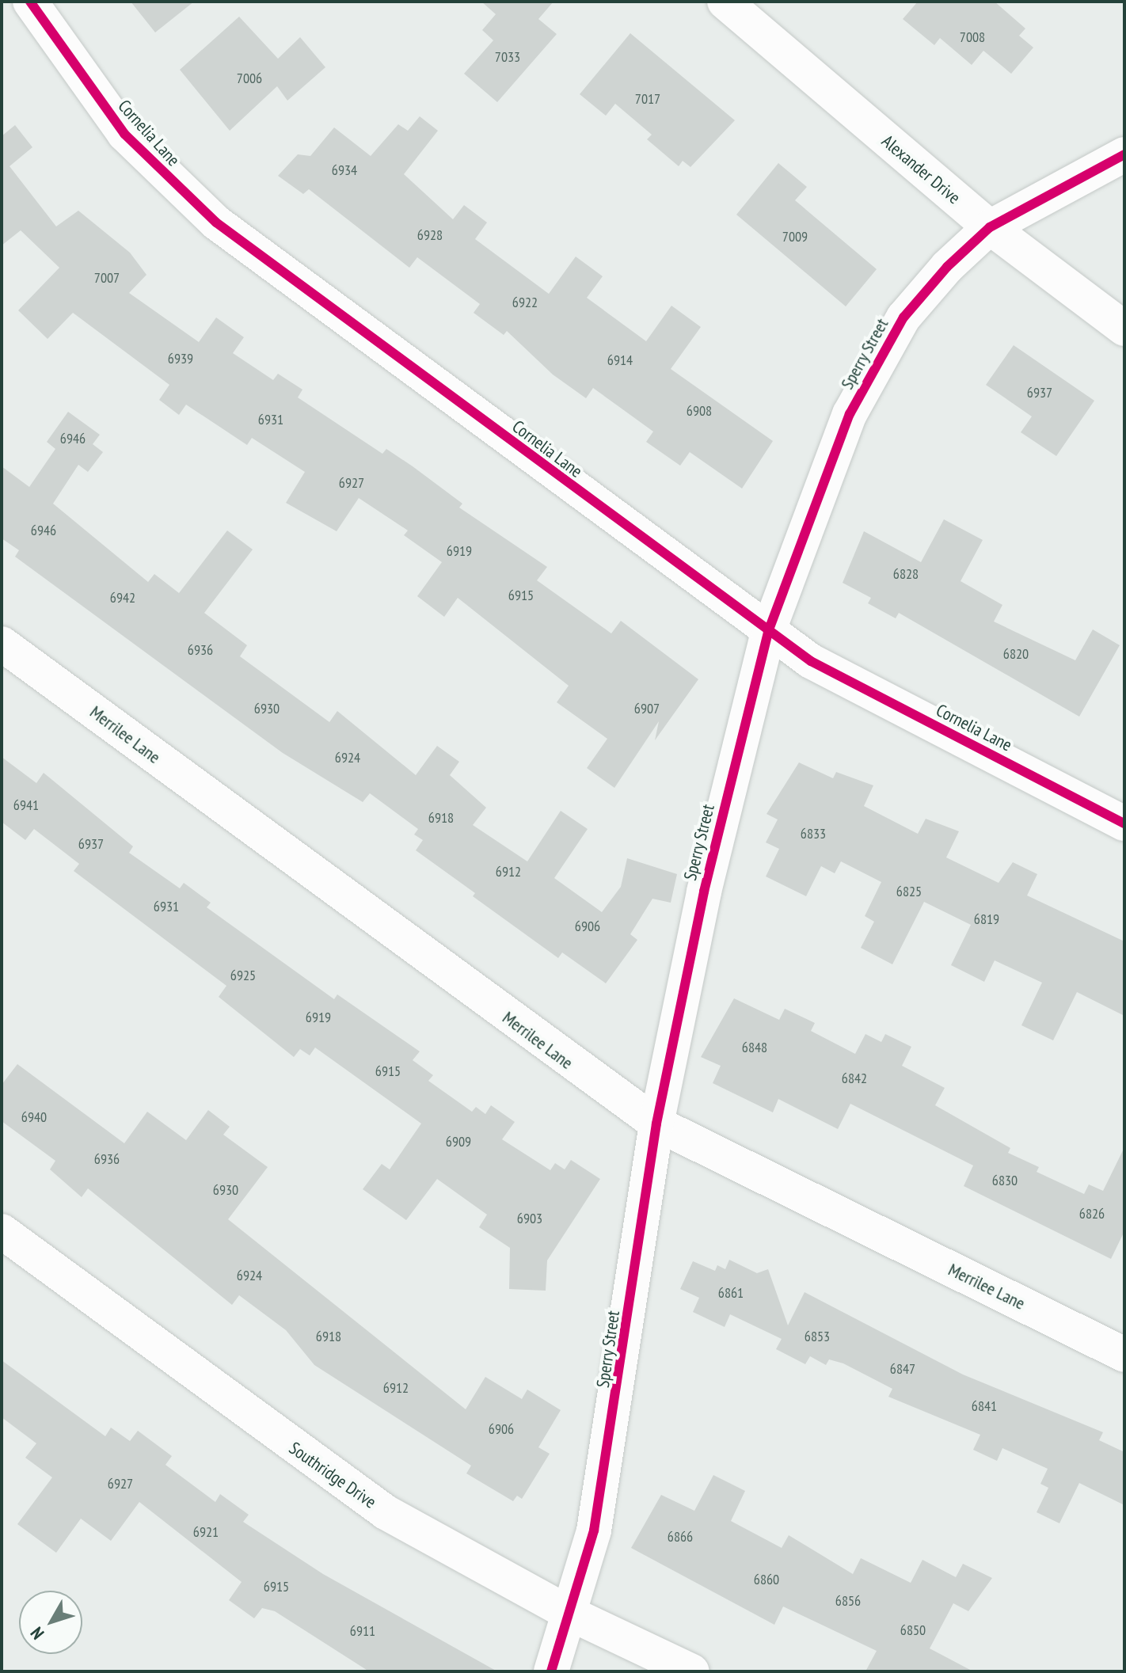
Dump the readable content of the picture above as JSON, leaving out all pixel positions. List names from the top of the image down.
{
  "streets": {
    "street": [
      "Cornelia Lane",
      "Alexander Drive",
      "Sperry Street",
      "Merrilee Lane",
      "Southridge Drive"
    ]
  },
  "crossings": [
    ["Cornelia Lane", "Sperry Street"],
    ["Alexander Drive", "Sperry Street"],
    ["Sperry Street", "Merrilee Lane"],
    ["Sperry Street", "Southridge Drive"]
  ],
  "house_numbers": [
    "7008",
    "7033",
    "7006",
    "7017",
    "6934",
    "6928",
    "7009",
    "7007",
    "6922",
    "6939",
    "6914",
    "6937",
    "6908",
    "6931",
    "6946",
    "6927",
    "6946",
    "6919",
    "6828",
    "6915",
    "6942",
    "6936",
    "6820",
    "6930",
    "6907",
    "6924",
    "6941",
    "6918",
    "6833",
    "6937",
    "6912",
    "6825",
    "6931",
    "6819",
    "6906",
    "6925",
    "6919",
    "6848",
    "6915",
    "6842",
    "6940",
    "6909",
    "6936",
    "6830",
    "6930",
    "6826",
    "6903",
    "6924",
    "6861",
    "6918",
    "6853",
    "6847",
    "6912",
    "6841",
    "6906",
    "6927",
    "6921",
    "6866",
    "6860",
    "6915",
    "6856",
    "6850",
    "6911"
  ],
  "north": "bottom left"
}
